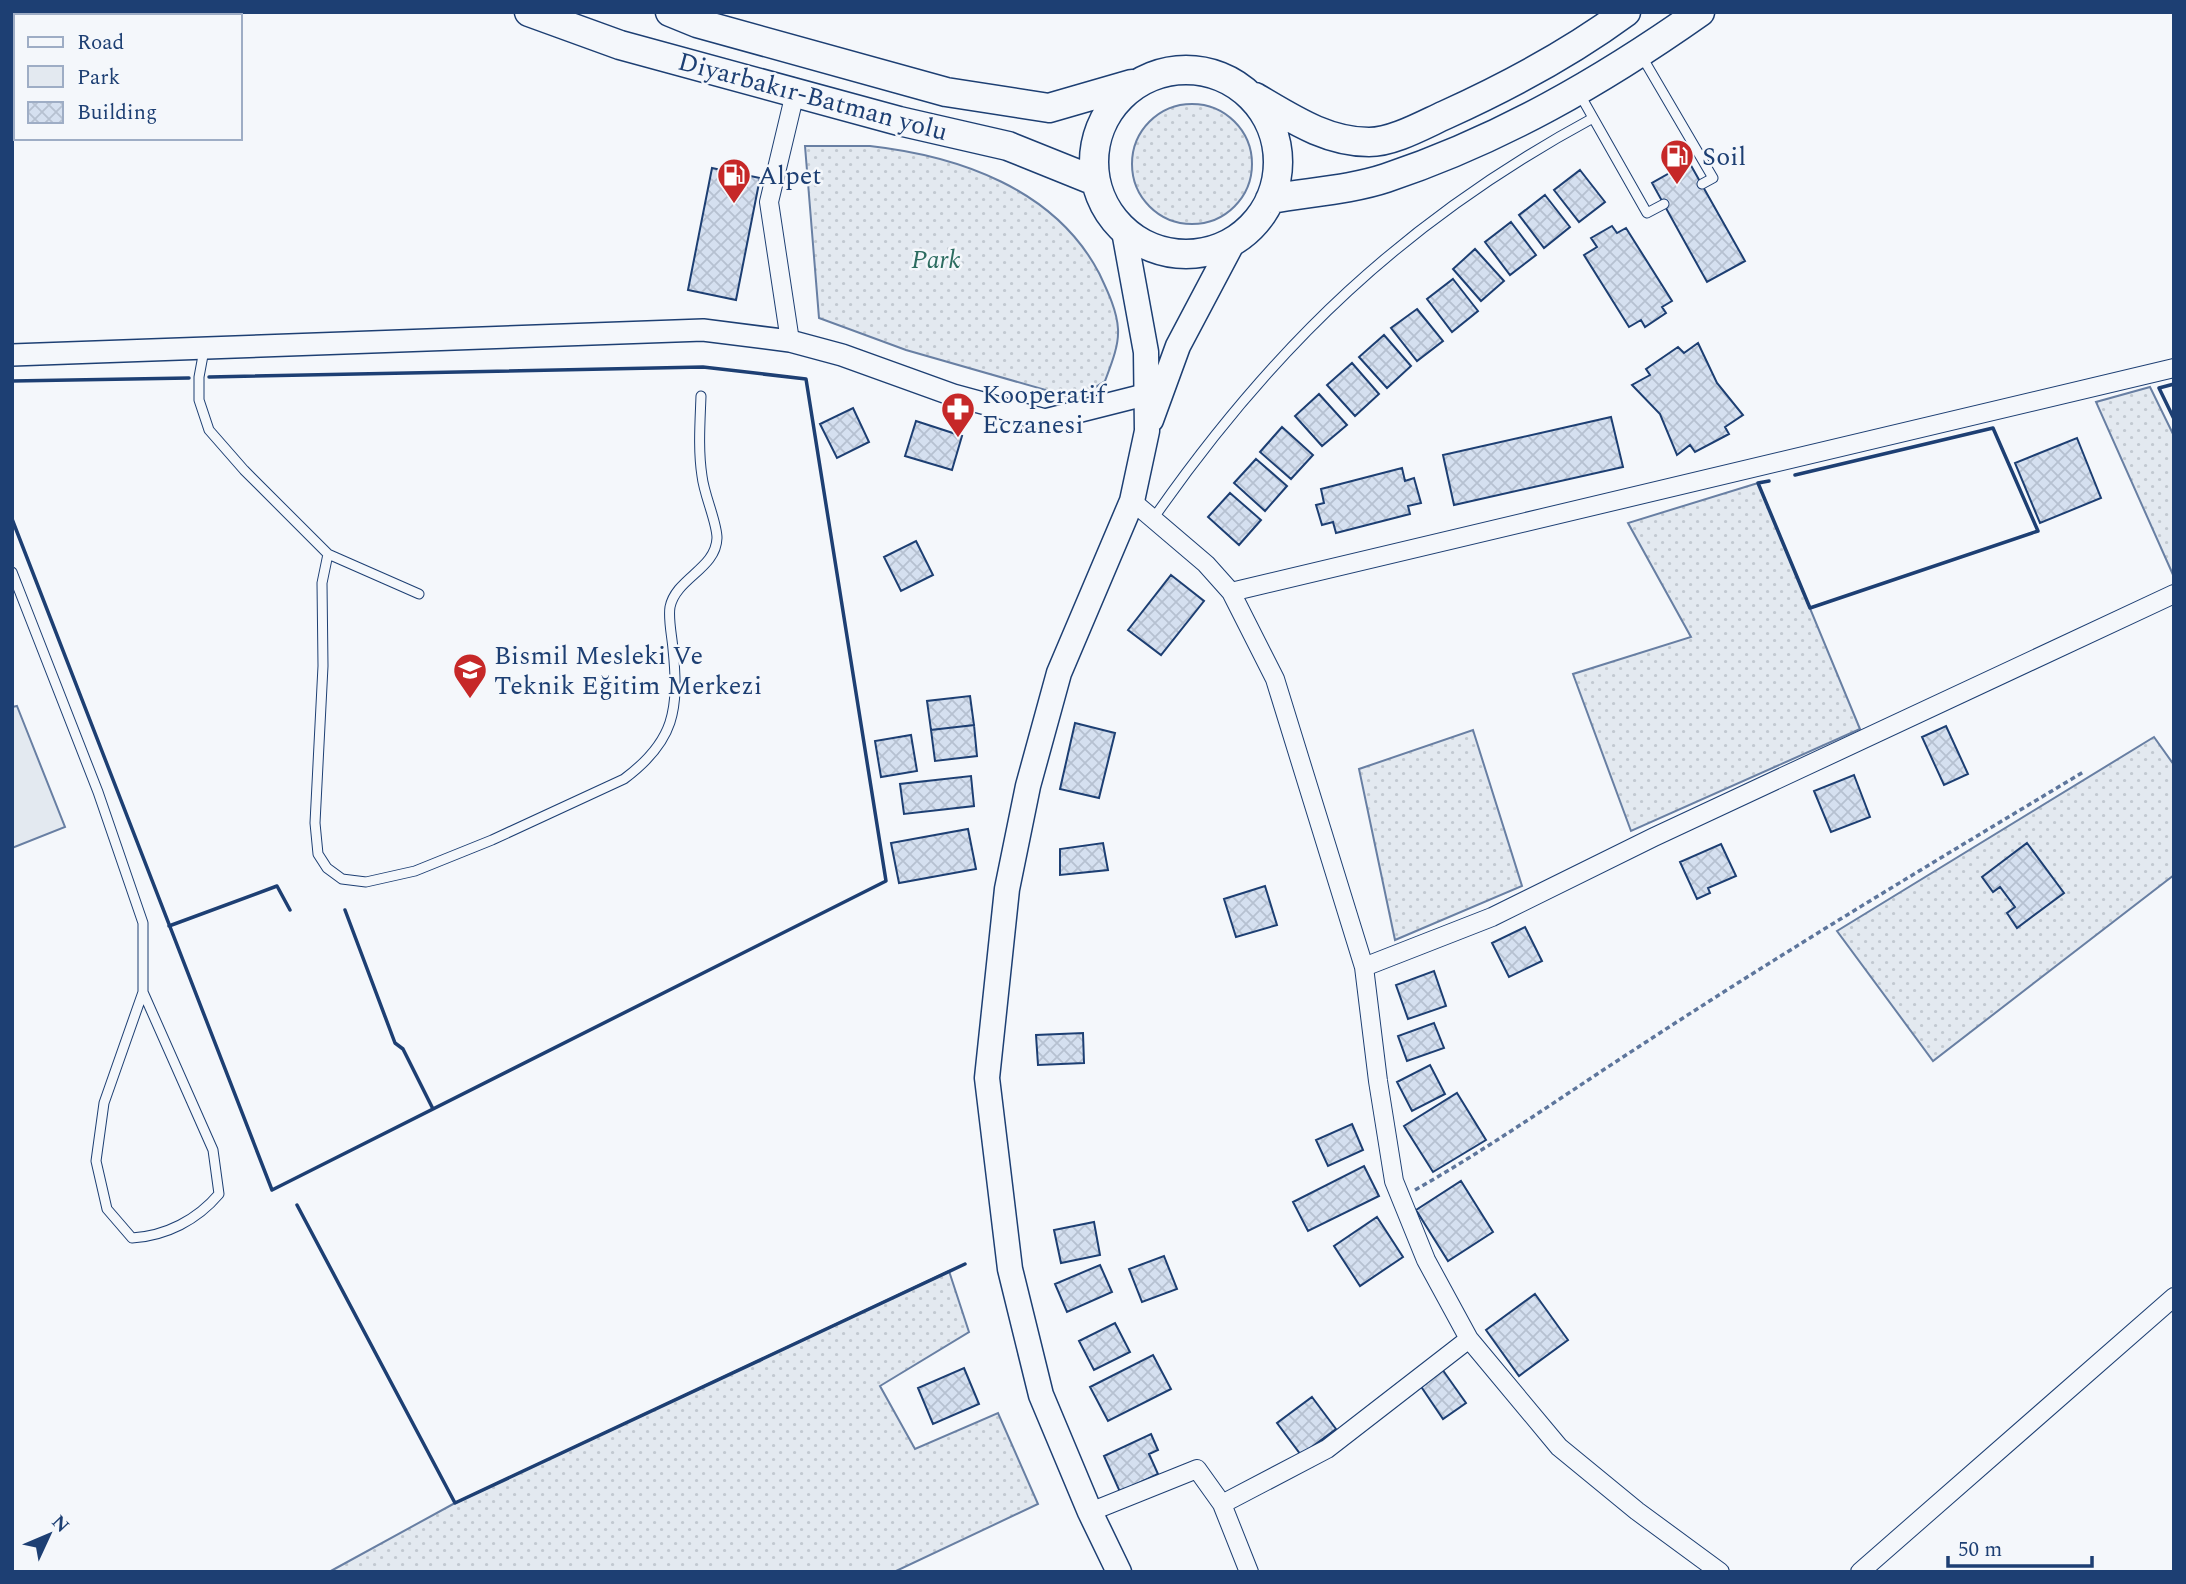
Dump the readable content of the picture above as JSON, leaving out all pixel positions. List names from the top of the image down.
{
  "streets": {
    "highway": ["Diyarbakır-Batman yolu"]
  },
  "parks": ["Park"],
  "places": {
    "fuel station": ["Soil", "Alpet"],
    "pharmacy": ["Kooperatif Eczanesi"],
    "school or university": ["Bismil Mesleki Ve Teknik Eğitim Merkezi"]
  },
  "legend": ["Road", "Park", "Building"],
  "scale_bar": "50 m",
  "north": "top right"
}
